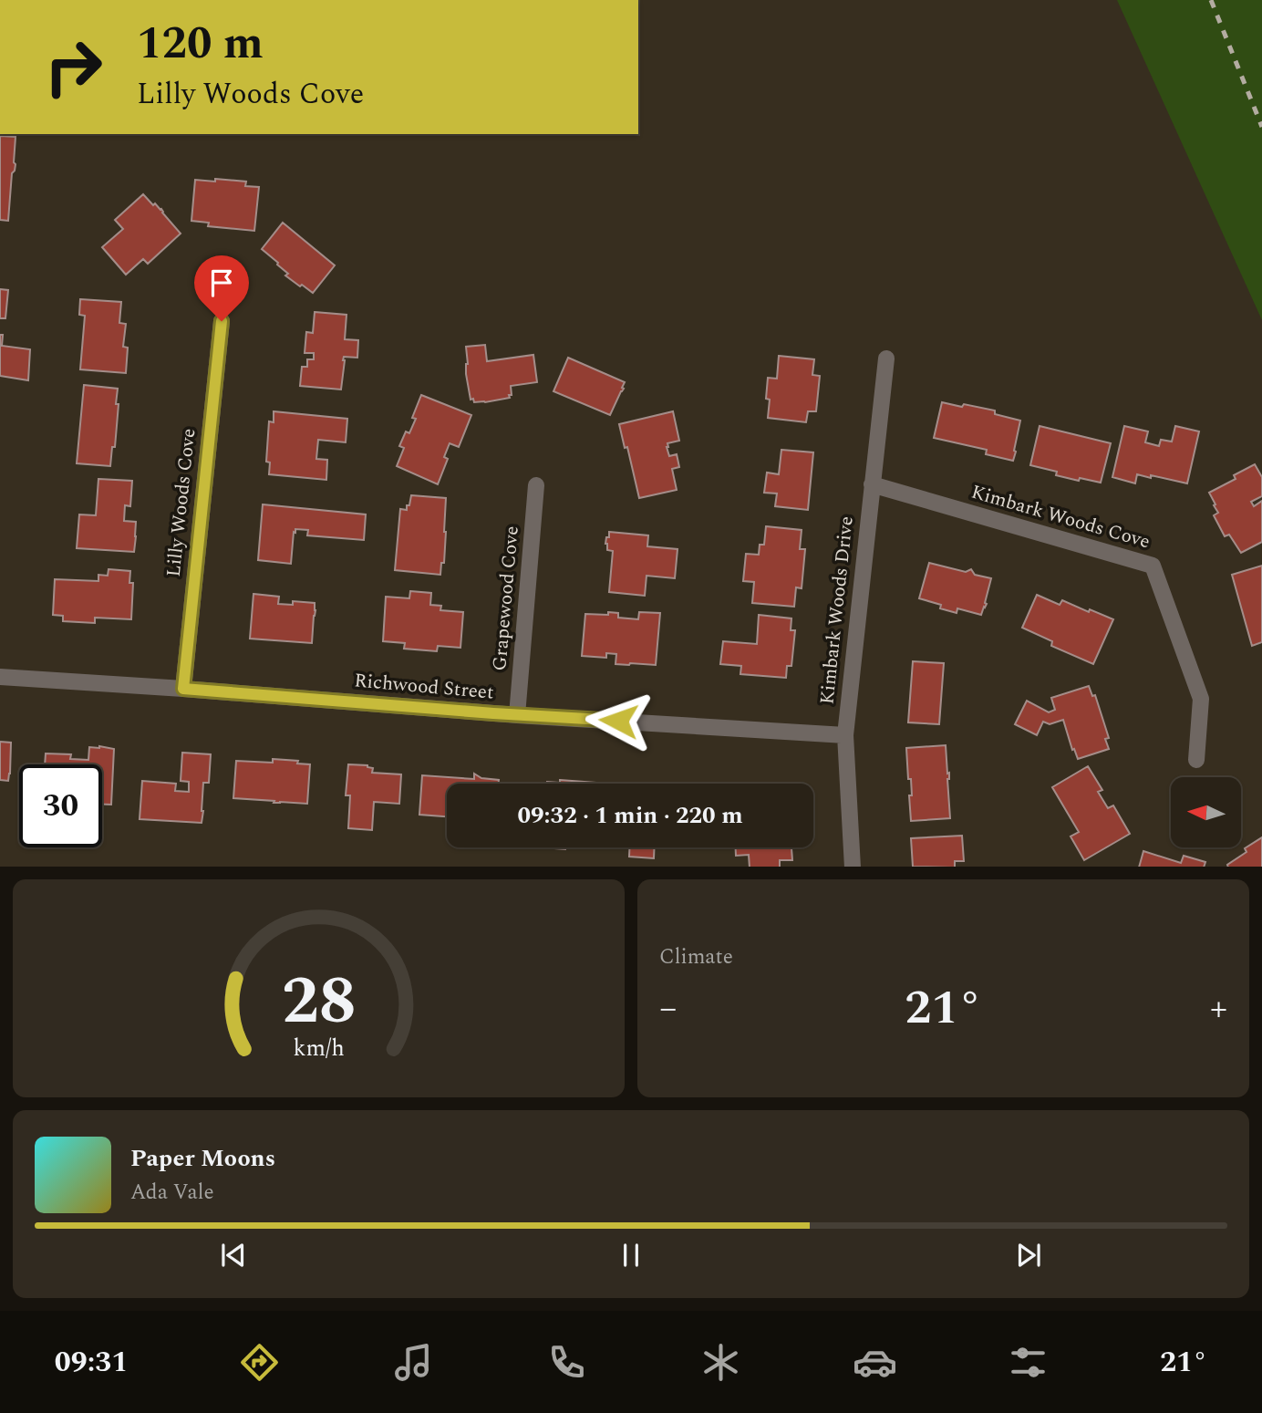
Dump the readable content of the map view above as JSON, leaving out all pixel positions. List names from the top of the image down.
{
  "streets": {
    "street": [
      "Lilly Woods Cove",
      "Kimbark Woods Cove",
      "Grapewood Cove",
      "Kimbark Woods Drive",
      "Richwood Street"
    ]
  },
  "crossings": [
    ["Lilly Woods Cove", "Richwood Street"],
    ["Kimbark Woods Cove", "Kimbark Woods Drive"],
    ["Grapewood Cove", "Richwood Street"],
    ["Kimbark Woods Drive", "Richwood Street"]
  ],
  "north": "left",
  "page": {
    "turn": ["120 m", "Lilly Woods Cove"],
    "limit": "30",
    "trip": "09:32 · 1 min · 220 m",
    "tile": "Climate",
    "heat": ["−", "21°", "+"],
    "song": ["Paper Moons", "Ada Vale"],
    "tabs": ["09:31", "21°"],
    "gauge": ["28", "km/h"]
  }
}
